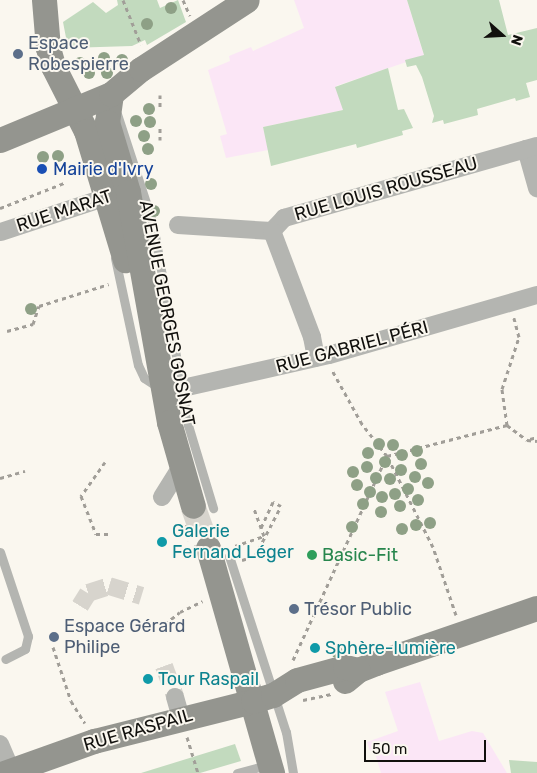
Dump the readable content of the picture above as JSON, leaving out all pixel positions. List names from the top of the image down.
{
  "streets": {
    "main road": ["AVENUE GEORGES GOSNAT", "RUE RASPAIL"],
    "street": ["RUE LOUIS ROUSSEAU", "RUE MARAT", "RUE GABRIEL PÉRI"]
  },
  "crossings": [
    ["RUE MARAT", "AVENUE GEORGES GOSNAT"],
    ["AVENUE GEORGES GOSNAT", "RUE GABRIEL PÉRI"]
  ],
  "places": [
    "Espace Robespierre",
    "Mairie d'Ivry",
    "Galerie Fernand Léger",
    "Basic-Fit",
    "Trésor Public",
    "Espace Gérard Philipe",
    "Sphère-lumière",
    "Tour Raspail"
  ],
  "scale_bar": "50 m",
  "north": "right"
}
